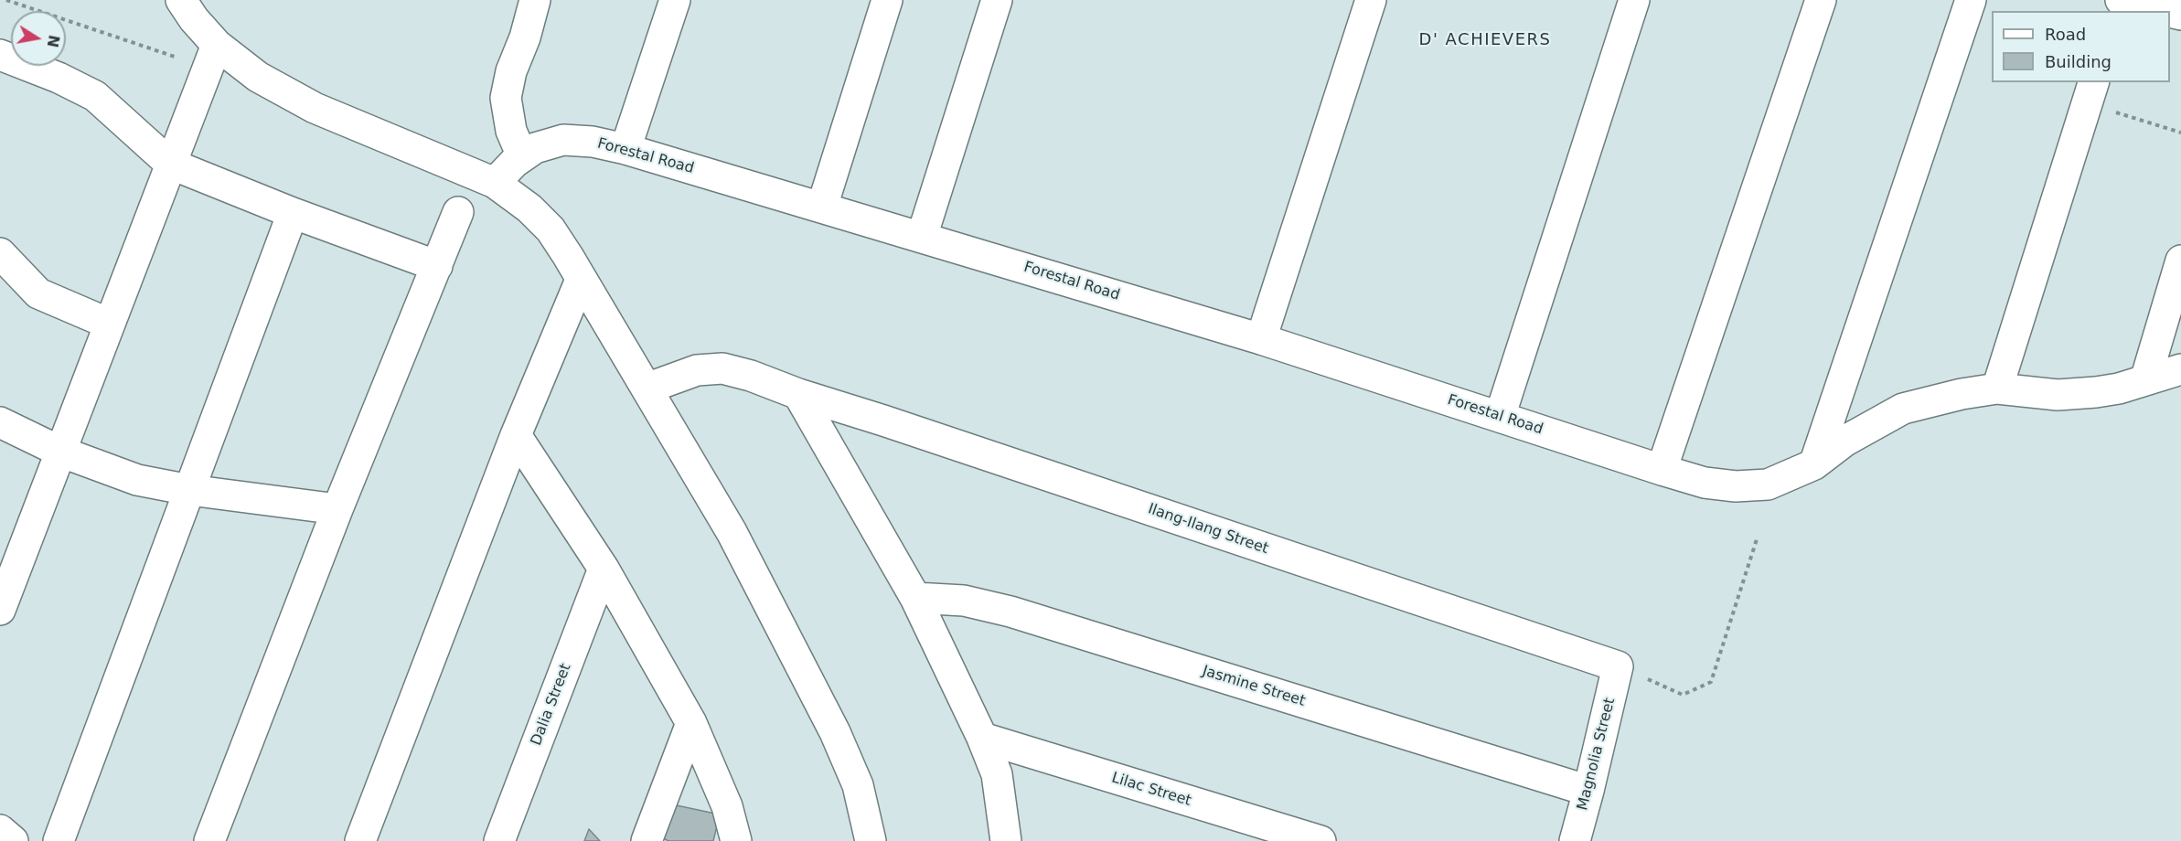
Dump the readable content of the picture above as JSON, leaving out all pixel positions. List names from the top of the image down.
{
  "streets": {
    "street": [
      "Forestal Road",
      "Ilang-Ilang Street",
      "Jasmine Street",
      "Dalia Street",
      "Magnolia Street",
      "Lilac Street"
    ]
  },
  "crossings": [
    ["Ilang-Ilang Street", "Magnolia Street"],
    ["Jasmine Street", "Magnolia Street"]
  ],
  "districts": ["D' ACHIEVERS"],
  "legend": ["Road", "Building"],
  "north": "right"
}
